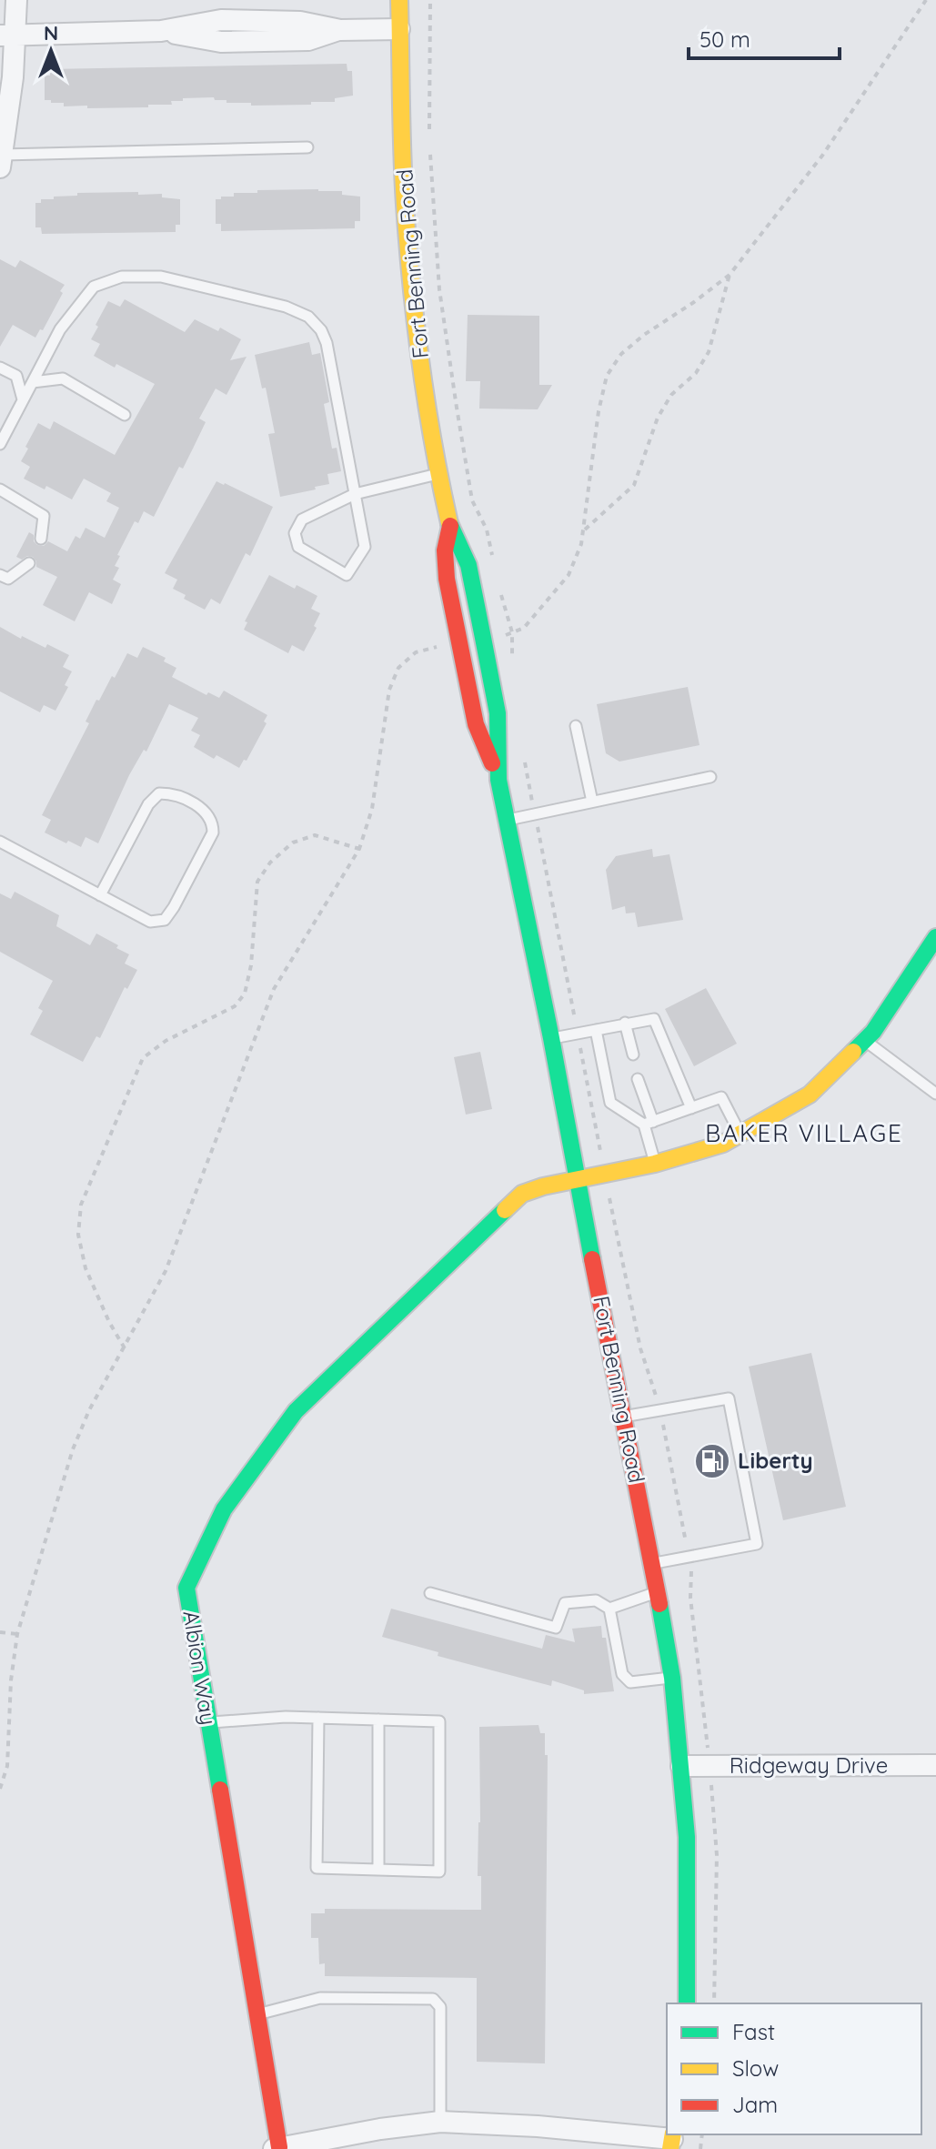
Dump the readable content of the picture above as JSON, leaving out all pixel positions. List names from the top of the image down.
{
  "streets": {
    "street": ["Fort Benning Road", "Albion Way", "Ridgeway Drive"]
  },
  "crossings": [
    ["Fort Benning Road", "Albion Way"],
    ["Fort Benning Road", "Ridgeway Drive"]
  ],
  "districts": ["BAKER VILLAGE"],
  "places": {
    "fuel station": ["Liberty"]
  },
  "legend": ["Fast", "Slow", "Jam"],
  "scale_bar": "50 m",
  "north": "top"
}
